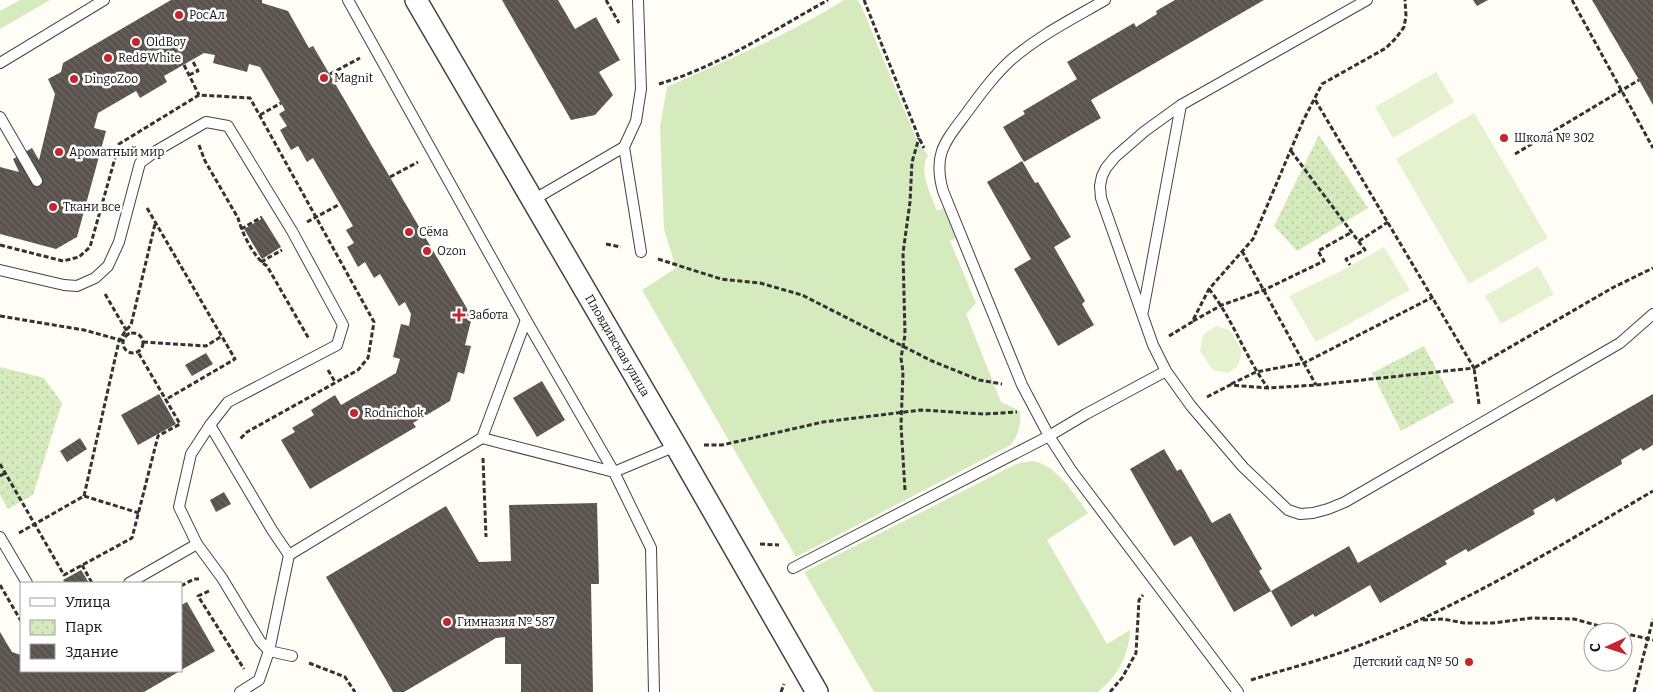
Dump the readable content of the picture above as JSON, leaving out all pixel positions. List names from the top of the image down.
{
  "streets": {
    "street": ["Пловдивская улица"]
  },
  "places": {
    "other": [
      "РосАл",
      "OldBoy",
      "Red&White",
      "Magnit",
      "DingoZoo",
      "Школа № 302",
      "Ароматный мир",
      "Ткани все",
      "Сёма",
      "Ozon",
      "Rodnichok",
      "Гимназия № 587",
      "Детский сад № 50"
    ],
    "health": ["Забота"]
  },
  "legend": ["Улица", "Парк", "Здание"],
  "north": "left"
}
